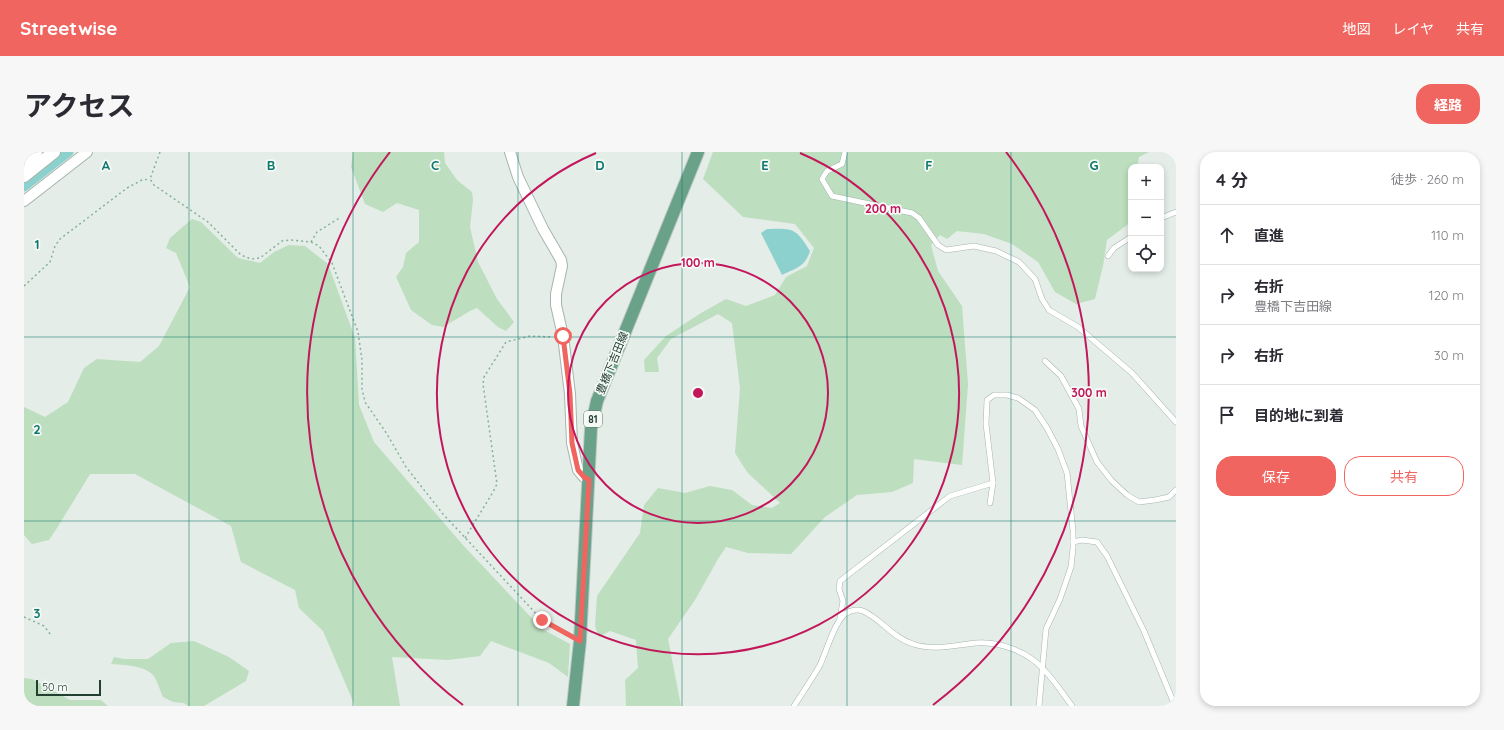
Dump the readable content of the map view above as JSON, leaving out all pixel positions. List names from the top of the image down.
{
  "streets": {
    "main road": ["豊橋下吉田線", "81"]
  },
  "scale_bar": "50 m",
  "page": {
    "header": "Streetwise",
    "nav": ["地図", "レイヤ", "共有"],
    "title": "アクセス",
    "buttons": [
      "経路",
      ["保存", "共有"]
    ],
    "heading": ["4 分", "徒歩 · 260 m"],
    "map_buttons": ["+", "−"],
    "list": [
      ["直進", "110 m"],
      ["右折", "豊橋下吉田線", "120 m"],
      ["右折", "30 m"],
      "目的地に到着"
    ],
    "scale": "50 m"
  },
  "grid": {
    "columns": [
      "A",
      "B",
      "C",
      "D",
      "E",
      "F",
      "G"
    ],
    "rows": ["1", "2", "3"]
  },
  "rings": ["200 m", "100 m", "300 m"]
}
